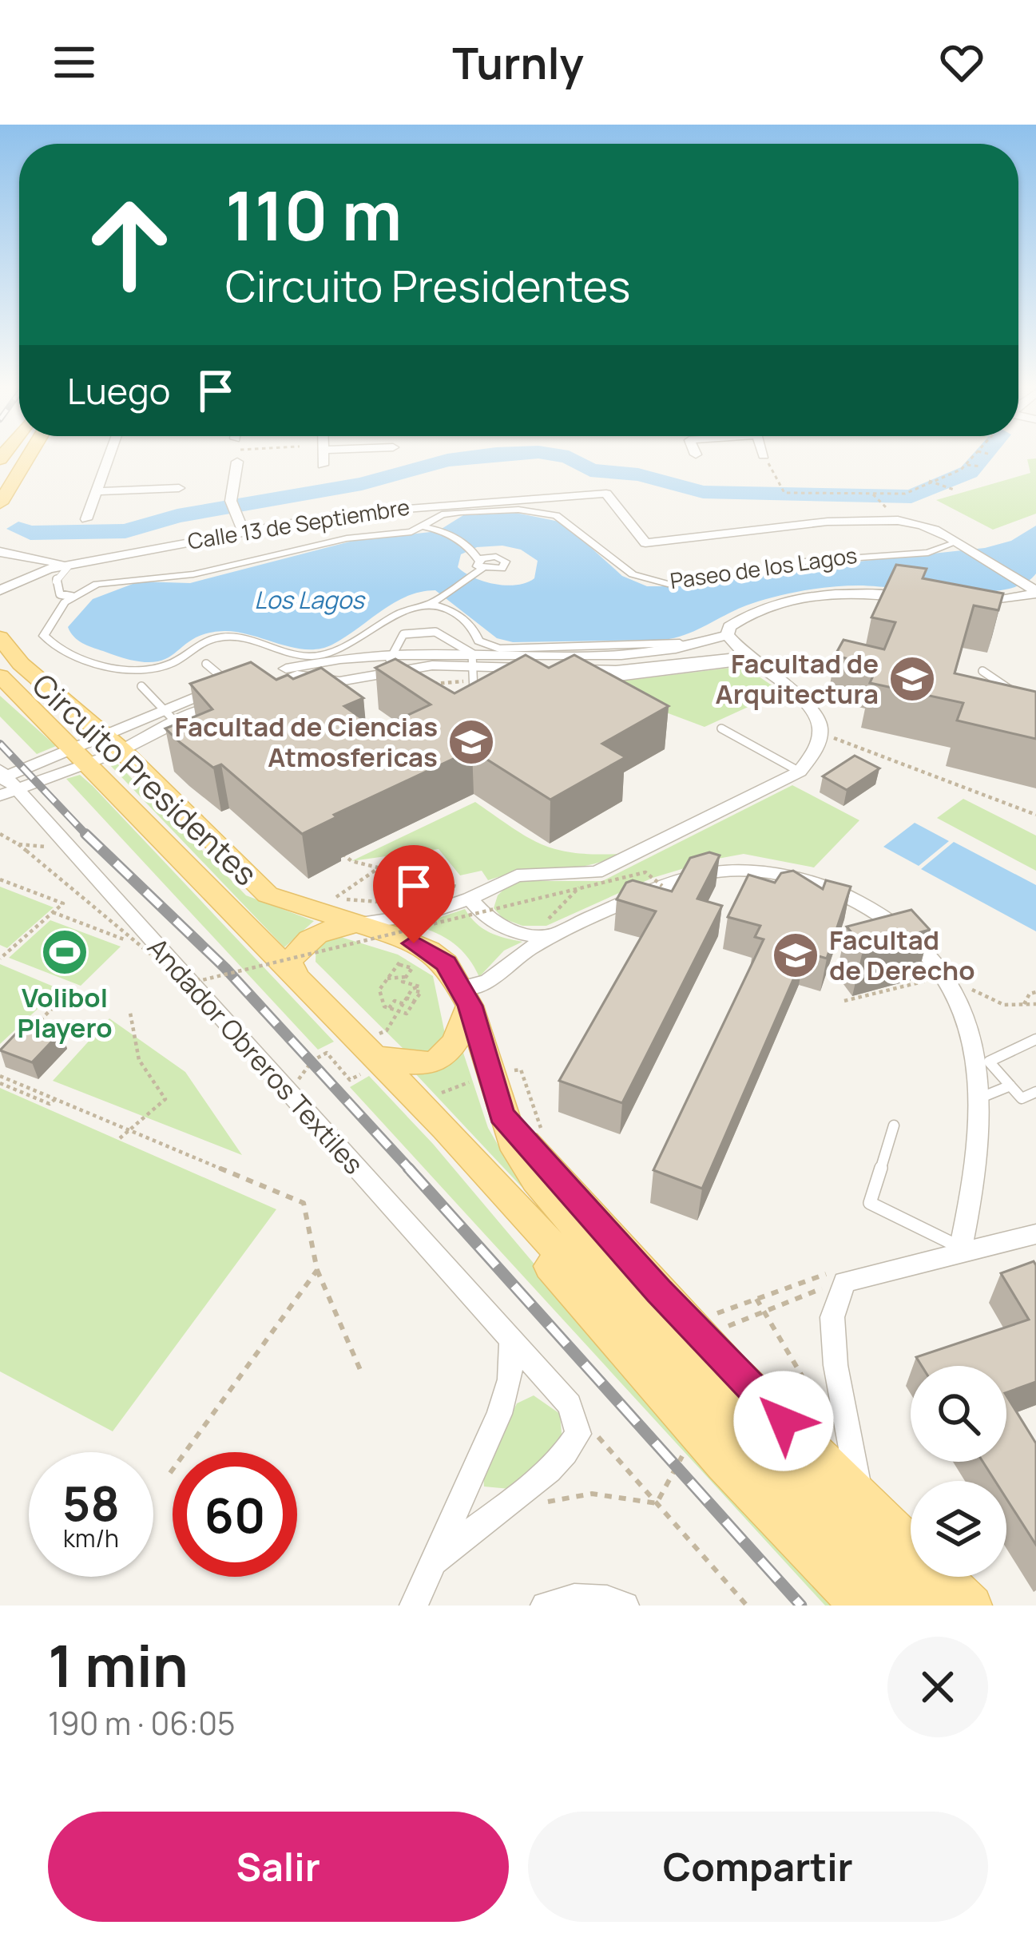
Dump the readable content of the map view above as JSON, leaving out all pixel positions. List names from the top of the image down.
{
  "streets": {
    "main road": ["Circuito Presidentes"],
    "street": ["Calle 13 de Septiembre", "Paseo de los Lagos", "Andador Obreros Textiles"]
  },
  "crossings": [
    ["Calle 13 de Septiembre", "Paseo de los Lagos"]
  ],
  "water": ["Los Lagos"],
  "places": {
    "school or university": ["Facultad de Arquitectura", "Facultad de Ciencias Atmosfericas", "Facultad de Derecho"],
    "sports": ["Volibol Playero"]
  },
  "page": {
    "header": "Turnly",
    "turn": ["110 m", "Circuito Presidentes"],
    "then": "Luego",
    "speed": "58 km/h",
    "limit": "60",
    "heading": ["1 min", "190 m · 06:05"],
    "buttons": ["Salir", "Compartir"]
  }
}
